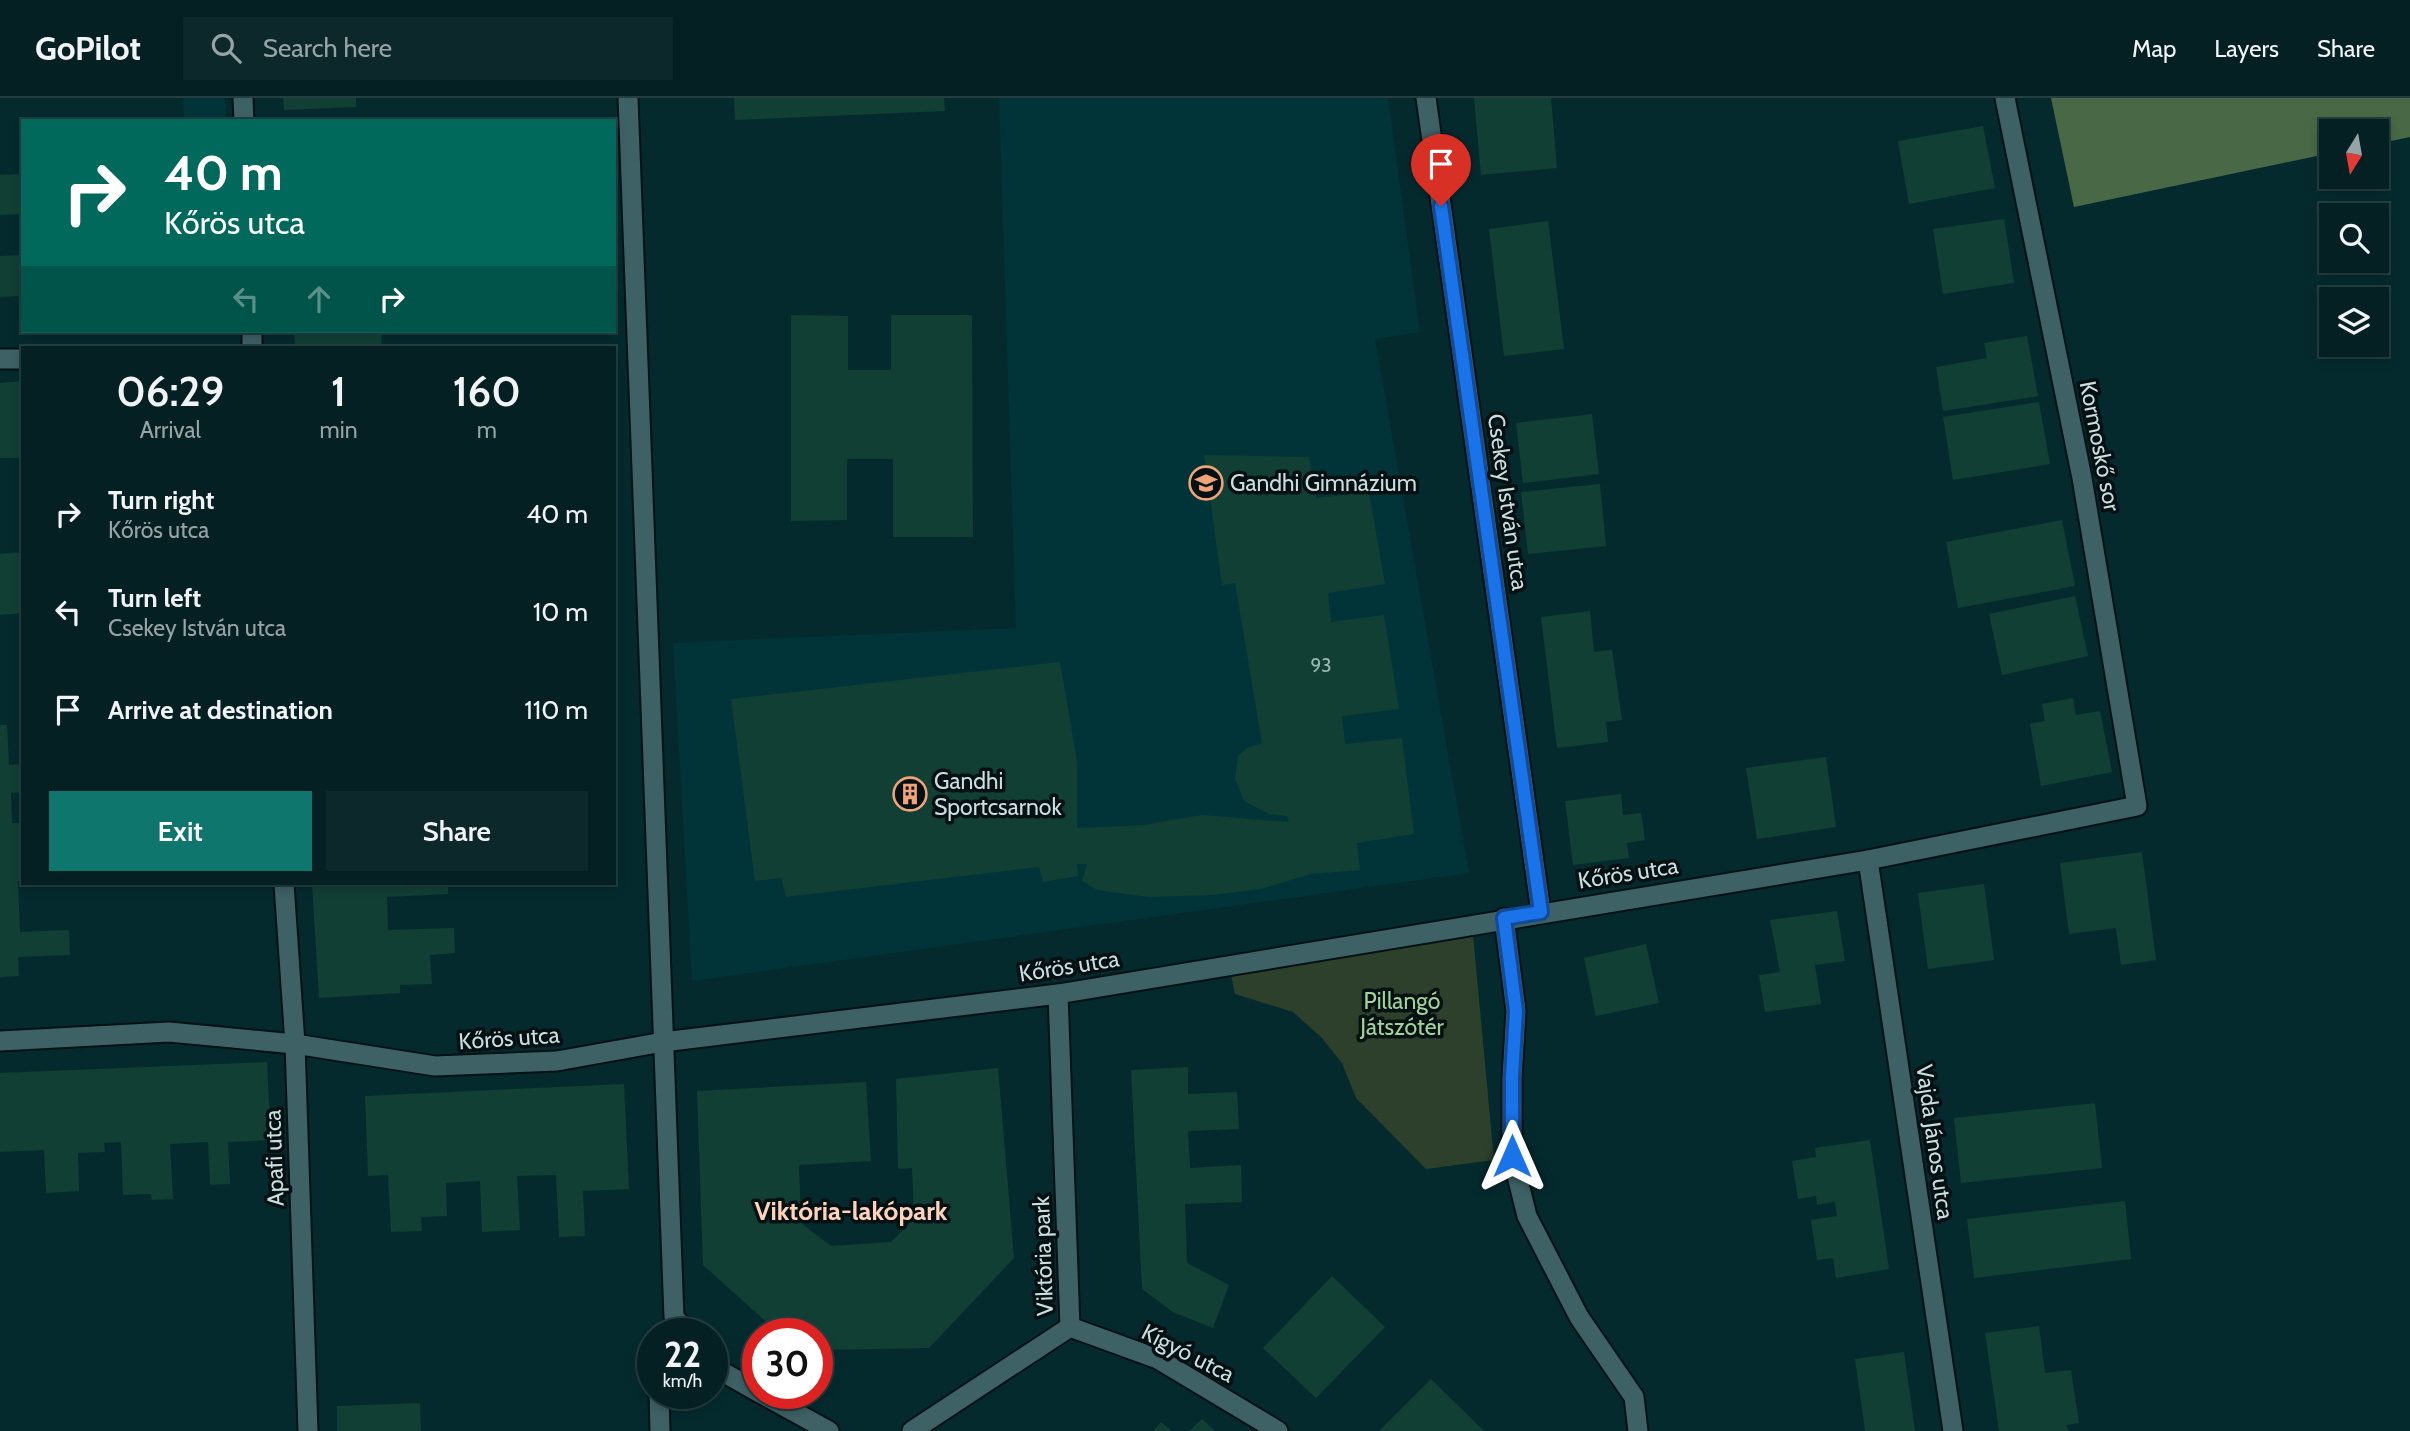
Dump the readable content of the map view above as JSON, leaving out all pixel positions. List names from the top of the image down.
{
  "streets": {
    "street": [
      "Kormoskő sor",
      "Csekey István utca",
      "Kőrös utca",
      "Vajda János utca",
      "Apafi utca",
      "Viktória park",
      "Kígyó utca"
    ]
  },
  "crossings": [
    ["Kormoskő sor", "Kőrös utca"],
    ["Csekey István utca", "Kőrös utca"],
    ["Kőrös utca", "Vajda János utca"],
    ["Kőrös utca", "Apafi utca"],
    ["Kőrös utca", "Viktória park"],
    ["Viktória park", "Kígyó utca"]
  ],
  "districts": ["Viktória-lakópark"],
  "parks": ["Pillangó Játszótér"],
  "places": {
    "school or university": ["Gandhi Gimnázium"],
    "building": ["Gandhi Sportcsarnok"]
  },
  "house_numbers": ["93"],
  "north": "bottom",
  "page": {
    "header": "GoPilot",
    "search": "Search here",
    "nav": ["Map", "Layers", "Share"],
    "turn": ["40 m", "Kőrös utca"],
    "eta": [
      "06:29",
      "Arrival",
      "1",
      "min",
      "160",
      "m"
    ],
    "list": [
      {
        "name": "Turn right",
        "note": "Kőrös utca",
        "value": "40 m"
      },
      {
        "name": "Turn left",
        "note": "Csekey István utca",
        "value": "10 m"
      },
      {
        "name": "Arrive at destination",
        "value": "110 m"
      }
    ],
    "buttons": ["Exit", "Share"],
    "speed": "22 km/h",
    "limit": "30"
  }
}
